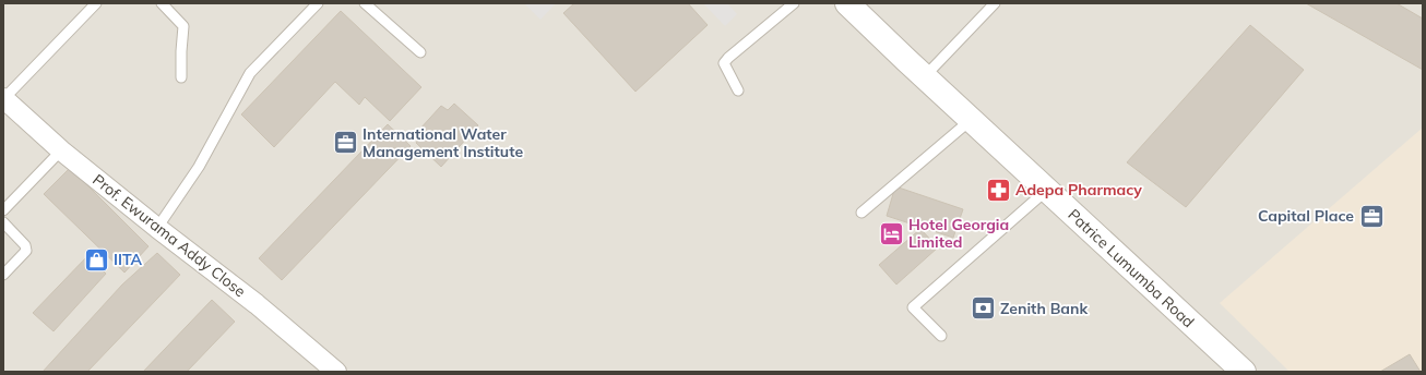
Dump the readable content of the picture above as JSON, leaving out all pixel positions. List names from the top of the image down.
{
  "streets": {
    "street": ["Prof. Ewurama Addy Close", "Patrice Lumumba Road"]
  },
  "places": {
    "office": ["International Water Management Institute", "Capital Place"],
    "pharmacy": ["Adepa Pharmacy"],
    "hotel": ["Hotel Georgia Limited"],
    "shop": ["IITA"],
    "bank": ["Zenith Bank"]
  }
}
